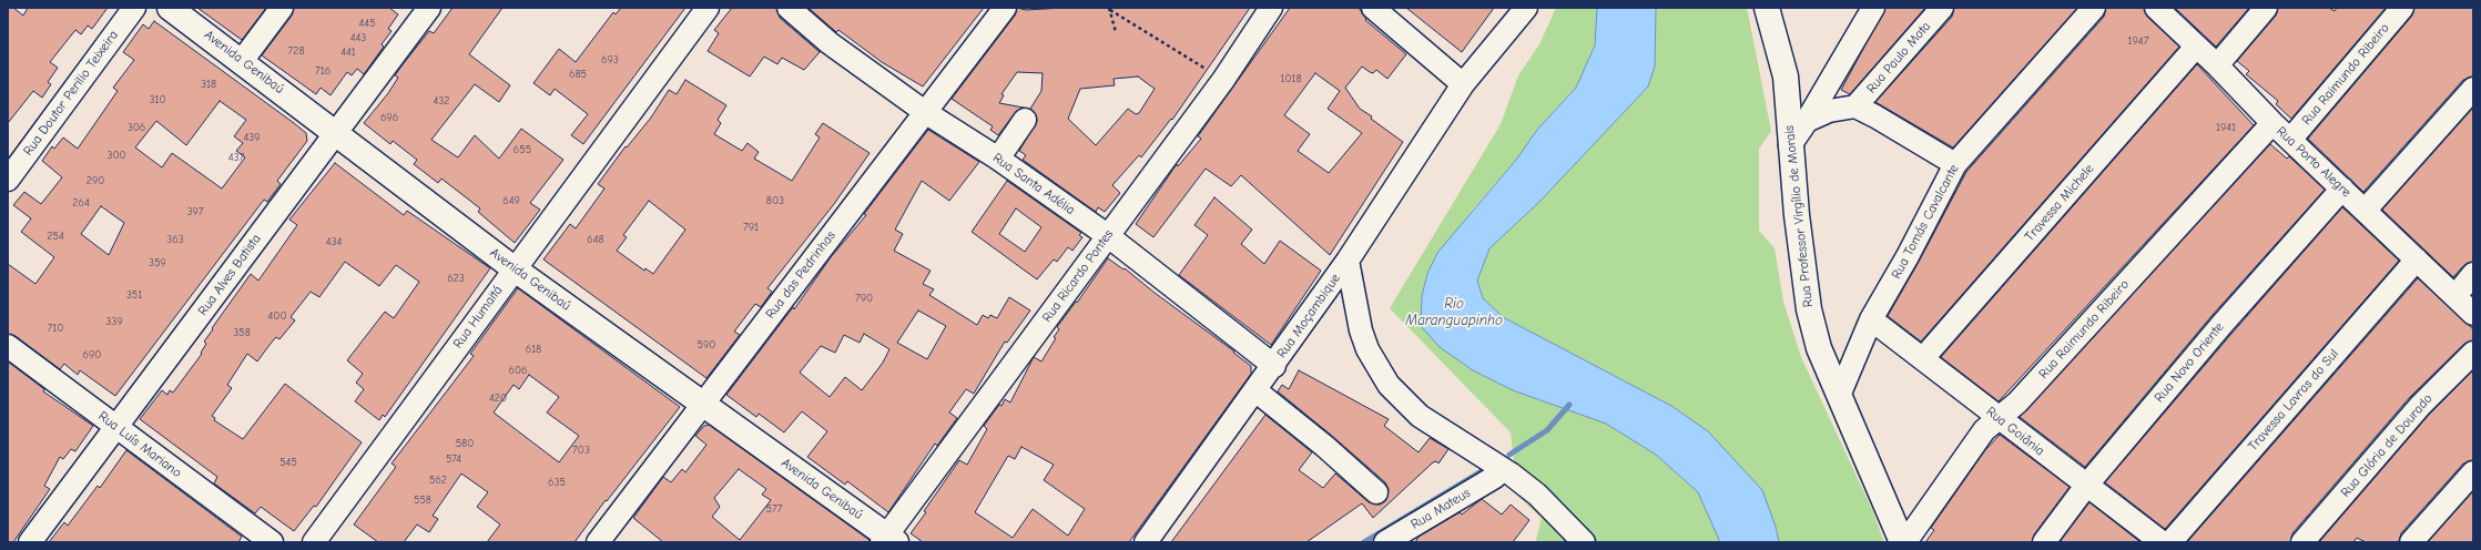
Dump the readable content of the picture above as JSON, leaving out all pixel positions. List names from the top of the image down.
{
  "streets": {
    "main road": ["Avenida Genibaú", "Rua Professor Virgílio de Morais"],
    "street": [
      "Rua Paulo Mota",
      "Rua Raimundo Ribeiro",
      "Rua Doutor Perilio Teixeira",
      "Rua Porto Alegre",
      "Rua Santa Adélia",
      "Travessa Michele",
      "Rua Tomás Cavalcante",
      "Rua Alves Batista",
      "Rua das Pedrinhas",
      "Rua Ricardo Pontes",
      "Rua Moçambique",
      "Rua Humaitá",
      "Rua Novo Oriente",
      "Travessa Lavras do Sul",
      "Rua Goiânia",
      "Rua Luís Mariano",
      "Rua Glória de Dourado",
      "Rua Mateus"
    ]
  },
  "crossings": [
    ["Avenida Genibaú", "Rua Alves Batista"],
    ["Avenida Genibaú", "Rua das Pedrinhas"],
    ["Avenida Genibaú", "Rua Ricardo Pontes"],
    ["Avenida Genibaú", "Rua Humaitá"],
    ["Rua Raimundo Ribeiro", "Rua Porto Alegre"],
    ["Rua Raimundo Ribeiro", "Rua Professor Virgílio de Morais"],
    ["Rua Raimundo Ribeiro", "Rua Goiânia"],
    ["Rua Porto Alegre", "Travessa Michele"],
    ["Rua Porto Alegre", "Rua Novo Oriente"],
    ["Rua Porto Alegre", "Travessa Lavras do Sul"],
    ["Rua Santa Adélia", "Rua das Pedrinhas"],
    ["Rua Santa Adélia", "Rua Ricardo Pontes"],
    ["Rua Santa Adélia", "Rua Moçambique"],
    ["Travessa Michele", "Rua Goiânia"],
    ["Rua Professor Virgílio de Morais", "Rua Tomás Cavalcante"],
    ["Rua Tomás Cavalcante", "Rua Goiânia"],
    ["Rua Alves Batista", "Rua Luís Mariano"],
    ["Rua Novo Oriente", "Rua Goiânia"]
  ],
  "water": ["Rio Maranguapinho"],
  "house_numbers": [
    "445",
    "443",
    "1947",
    "728",
    "441",
    "693",
    "716",
    "685",
    "1018",
    "318",
    "310",
    "432",
    "696",
    "306",
    "1941",
    "439",
    "655",
    "300",
    "437",
    "290",
    "649",
    "803",
    "264",
    "397",
    "791",
    "254",
    "363",
    "648",
    "434",
    "359",
    "623",
    "351",
    "790",
    "400",
    "339",
    "710",
    "358",
    "590",
    "618",
    "690",
    "606",
    "420",
    "580",
    "703",
    "574",
    "545",
    "562",
    "635",
    "558",
    "577"
  ]
}
